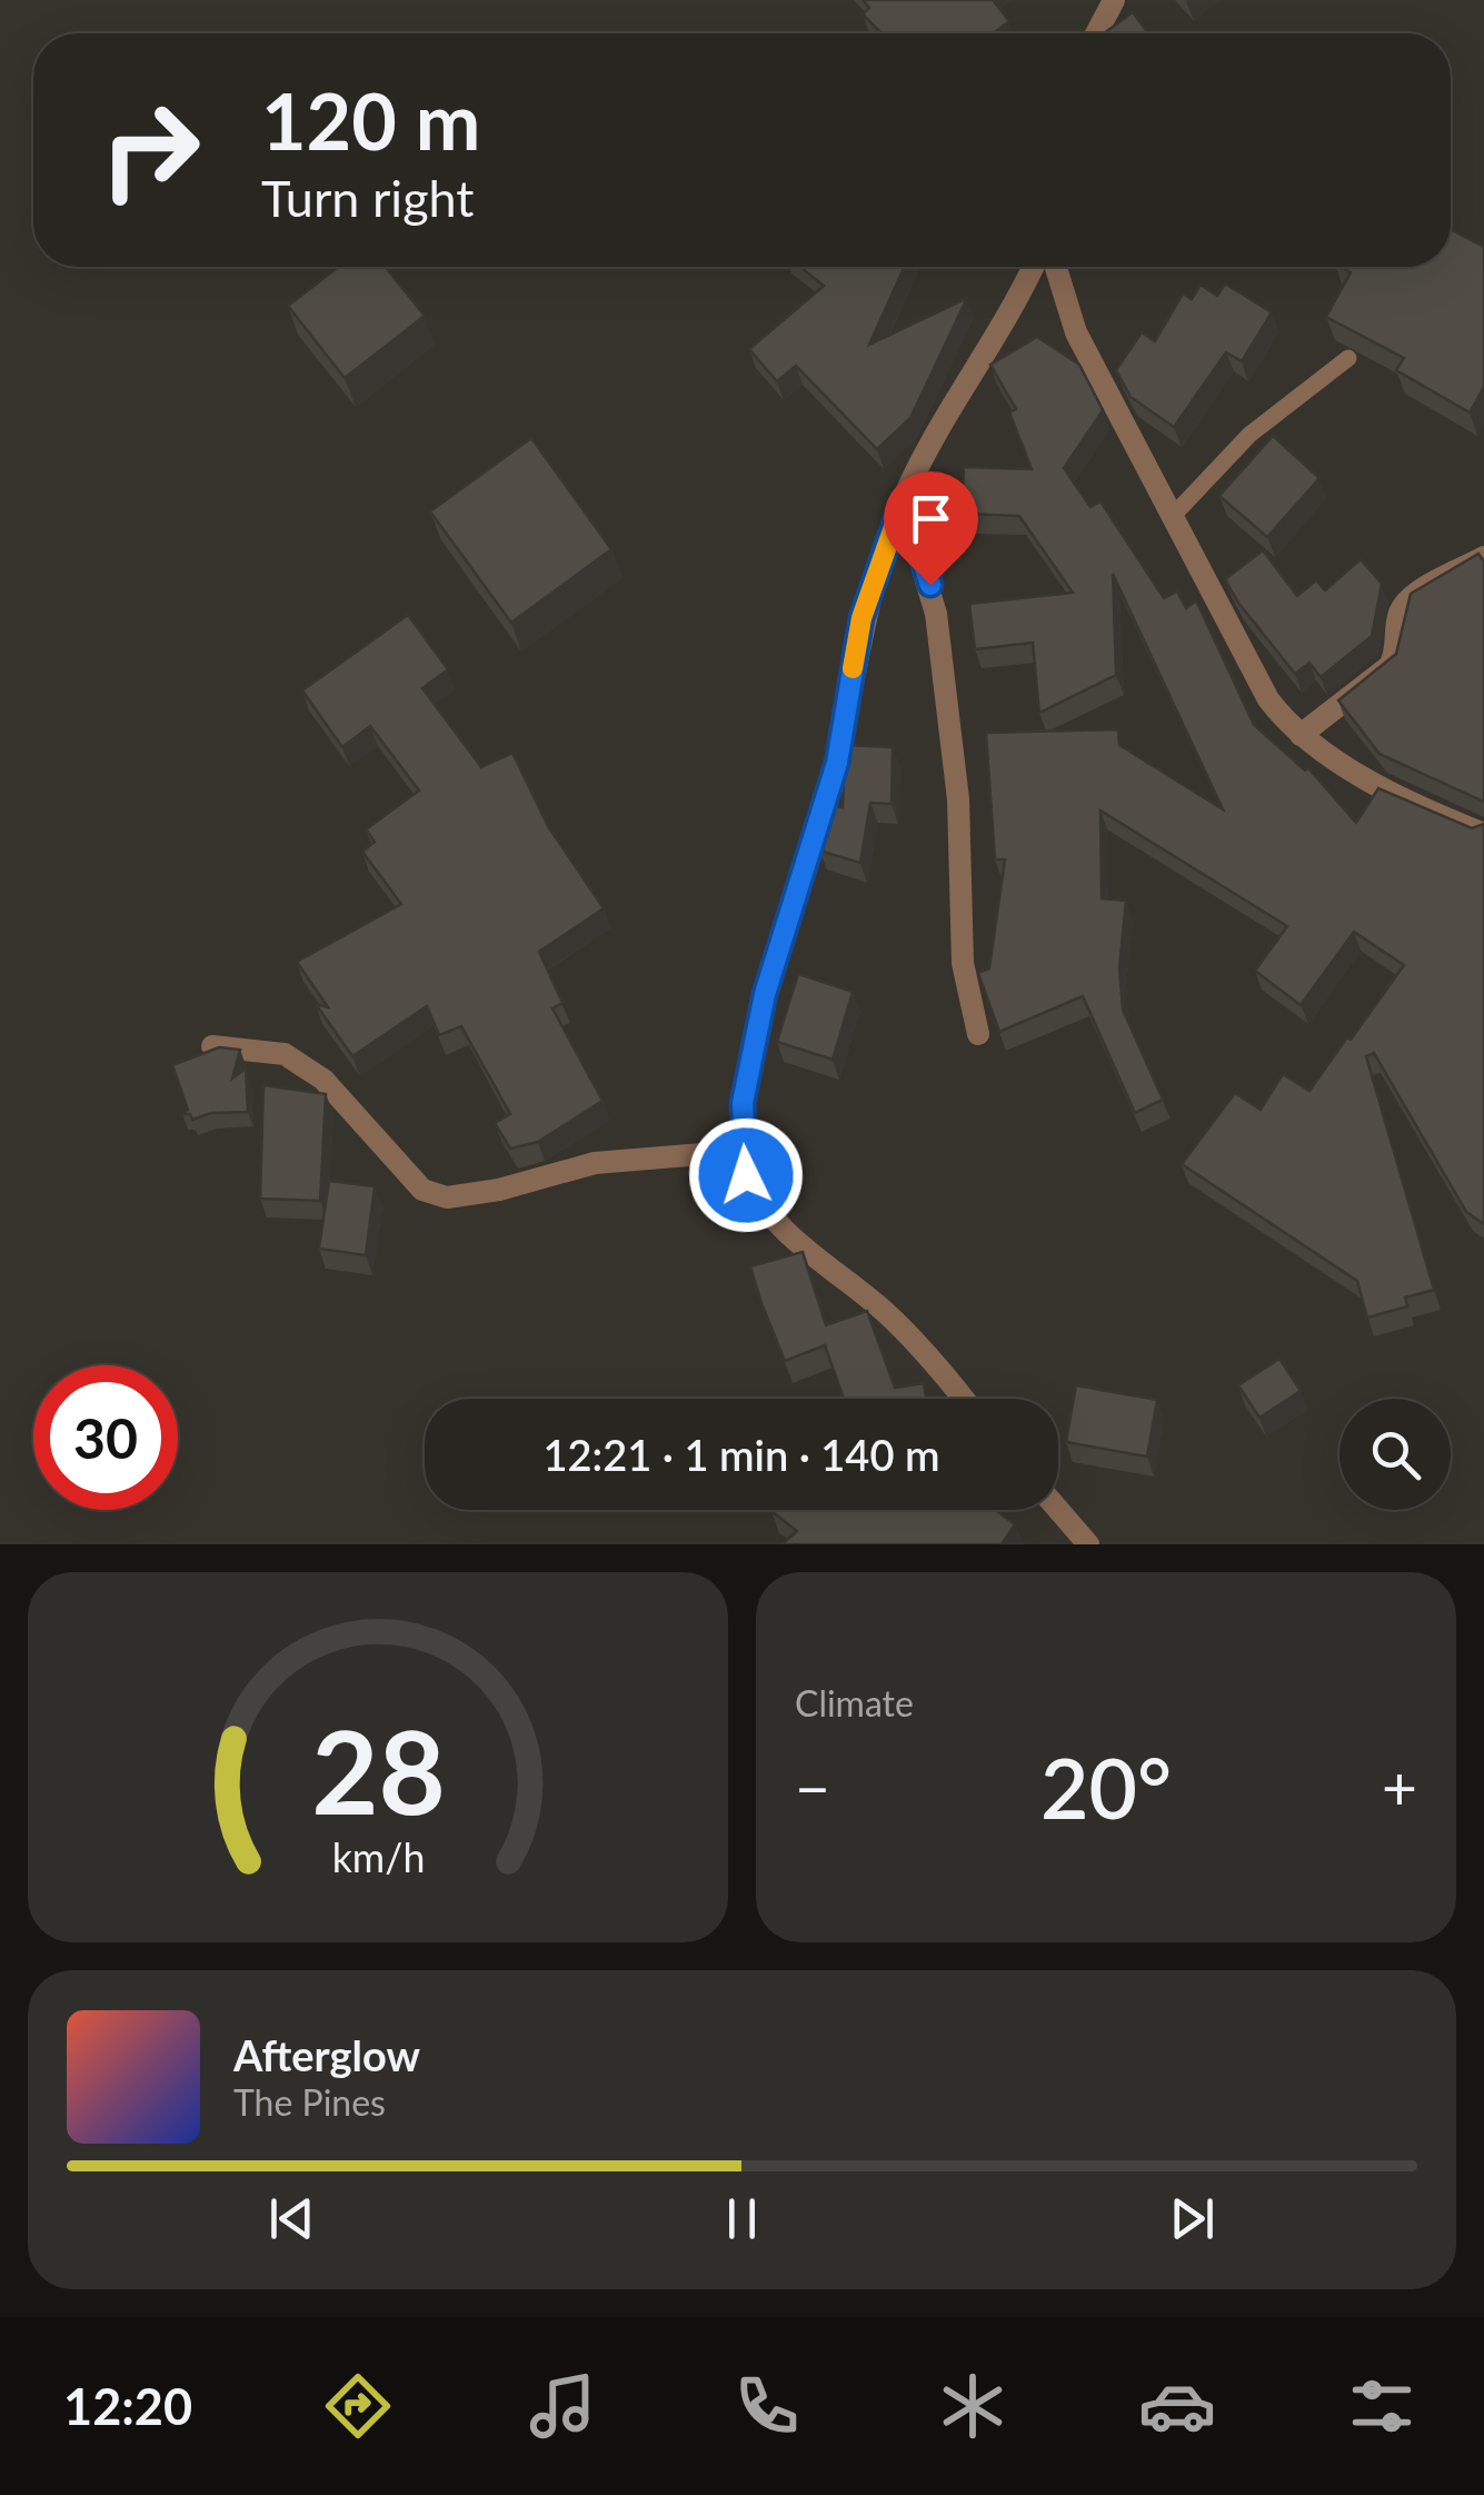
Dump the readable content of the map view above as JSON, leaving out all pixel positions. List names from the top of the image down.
{
  "page": {
    "turn": ["120 m", "Turn right"],
    "limit": "30",
    "trip": "12:21 · 1 min · 140 m",
    "tile": "Climate",
    "heat": ["−", "20°", "+"],
    "song": ["Afterglow", "The Pines"],
    "tabs": "12:20",
    "gauge": ["28", "km/h"]
  }
}
